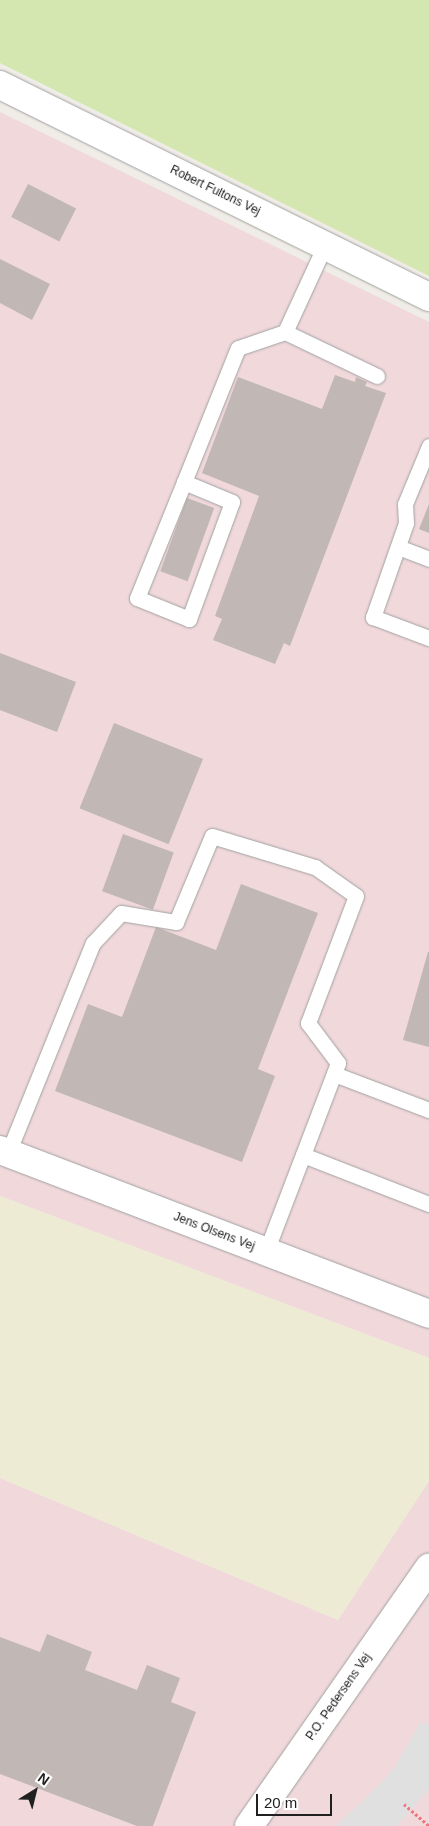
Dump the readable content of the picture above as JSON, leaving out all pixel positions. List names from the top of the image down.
{
  "streets": {
    "street": ["Robert Fultons Vej", "Jens Olsens Vej", "P.O. Pedersens Vej"]
  },
  "scale_bar": "20 m",
  "north": "top right"
}
